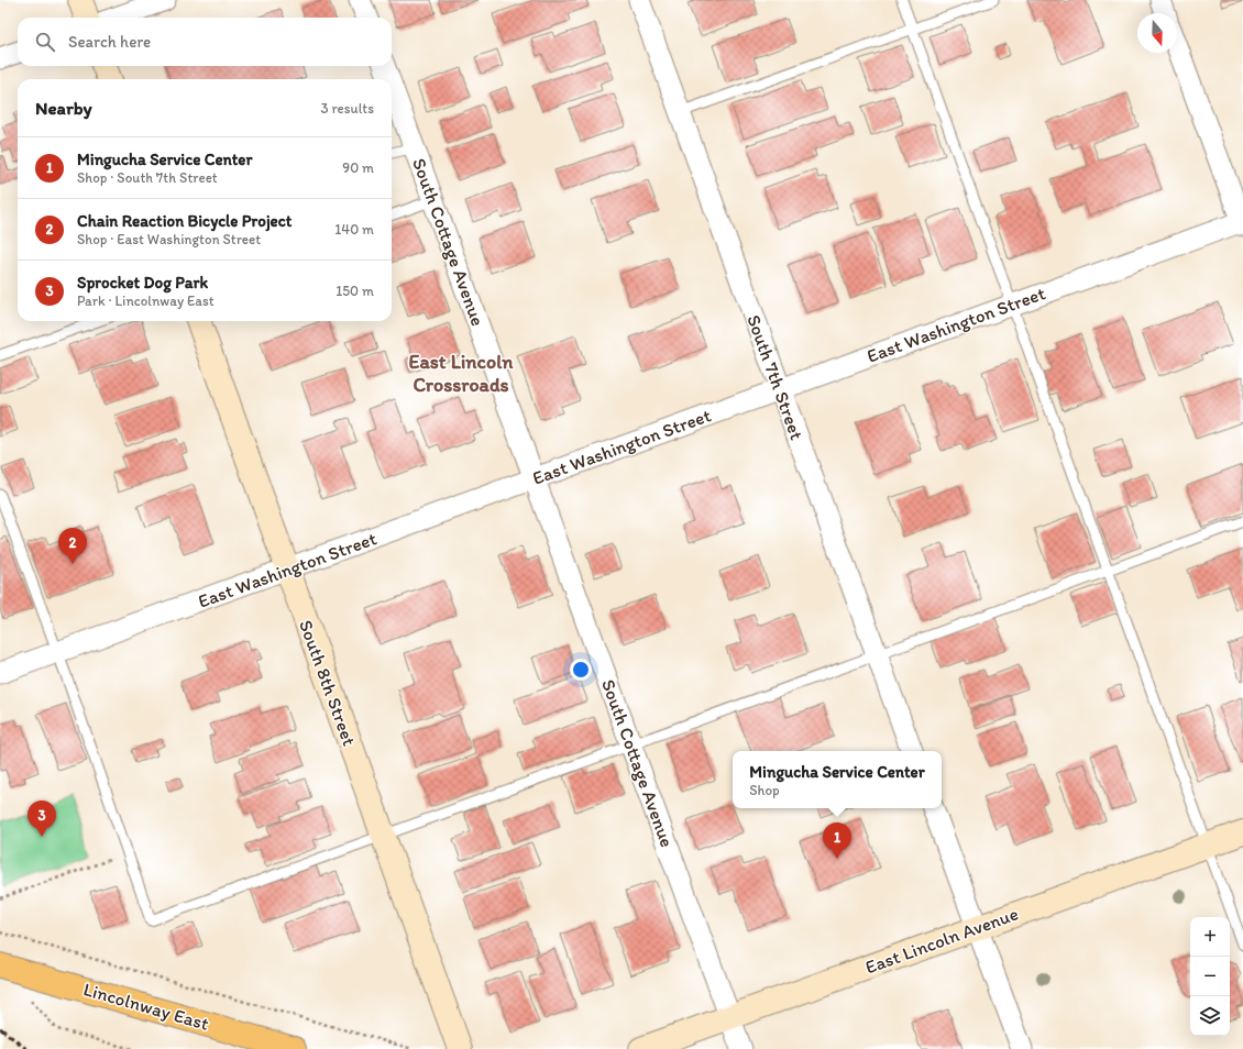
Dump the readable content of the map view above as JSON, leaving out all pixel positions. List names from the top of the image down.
{
  "streets": {
    "highway": ["Lincolnway East"],
    "main road": ["South 8th Street", "East Lincoln Avenue"],
    "street": ["South Cottage Avenue", "East Washington Street", "South 7th Street"]
  },
  "crossings": [
    ["South Cottage Avenue", "East Washington Street"],
    ["South Cottage Avenue", "East Lincoln Avenue"],
    ["East Washington Street", "South 7th Street"],
    ["East Washington Street", "South 8th Street"]
  ],
  "districts": ["East Lincoln Crossroads"],
  "north": "bottom",
  "page": {
    "search": "Search here",
    "heading": ["Nearby", "3 results"],
    "list": [
      {
        "mark": "1",
        "name": "Mingucha Service Center",
        "note": "Shop · South 7th Street",
        "value": "90 m"
      },
      {
        "mark": "2",
        "name": "Chain Reaction Bicycle Project",
        "note": "Shop · East Washington Street",
        "value": "140 m"
      },
      {
        "mark": "3",
        "name": "Sprocket Dog Park",
        "note": "Park · Lincolnway East",
        "value": "150 m"
      }
    ],
    "pins": ["2", "3", "1"],
    "popup": ["Mingucha Service Center", "Shop"],
    "map_buttons": ["+", "−"]
  }
}
